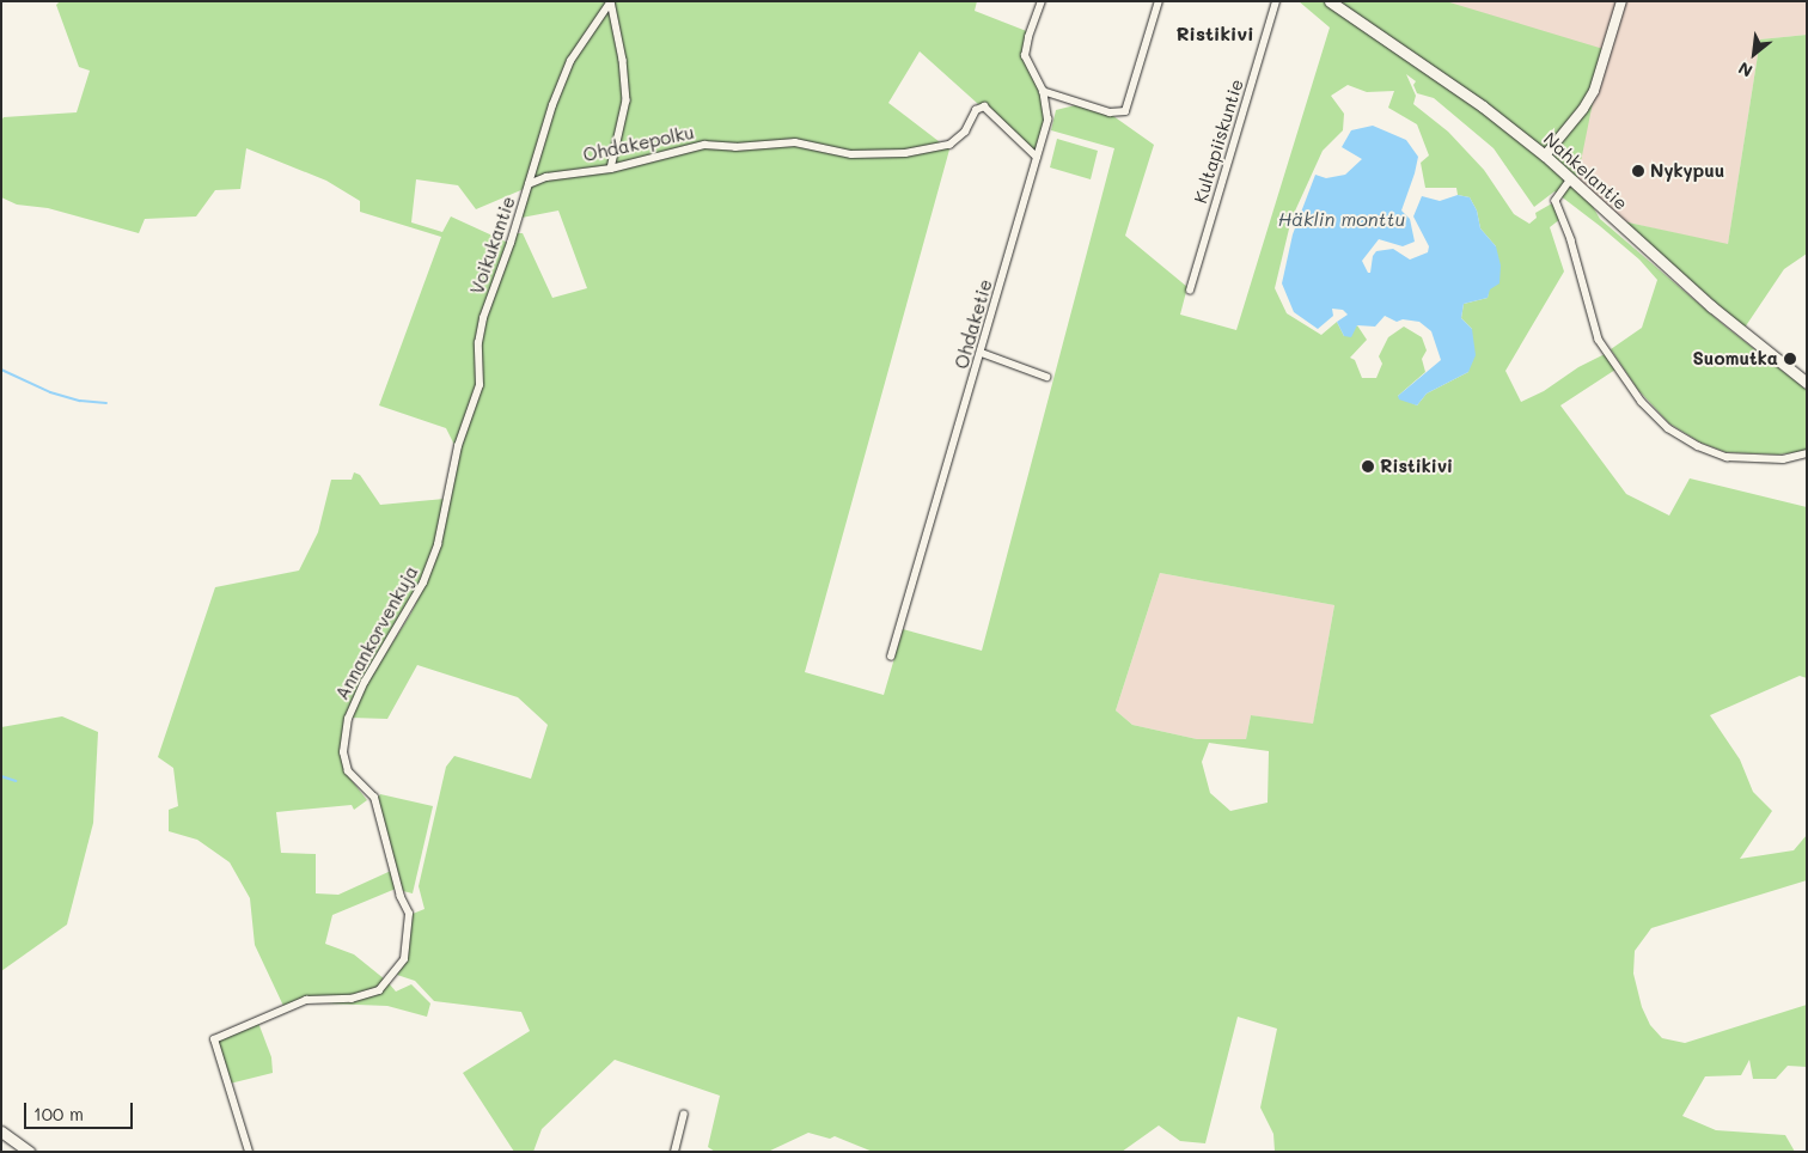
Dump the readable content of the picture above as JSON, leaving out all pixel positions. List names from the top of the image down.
{
  "streets": {
    "main road": ["Nahkelantie"],
    "street": [
      "Kultapiiskuntie",
      "Ohdakepolku",
      "Voikukantie",
      "Ohdaketie",
      "Annankorvenkuja"
    ]
  },
  "crossings": [
    ["Ohdakepolku", "Voikukantie"],
    ["Ohdakepolku", "Ohdaketie"],
    ["Voikukantie", "Annankorvenkuja"]
  ],
  "districts": ["Ristikivi"],
  "water": ["Häklin monttu"],
  "places": ["Nykypuu", "Suomutka", "Ristikivi"],
  "scale_bar": "100 m",
  "north": "bottom left"
}
